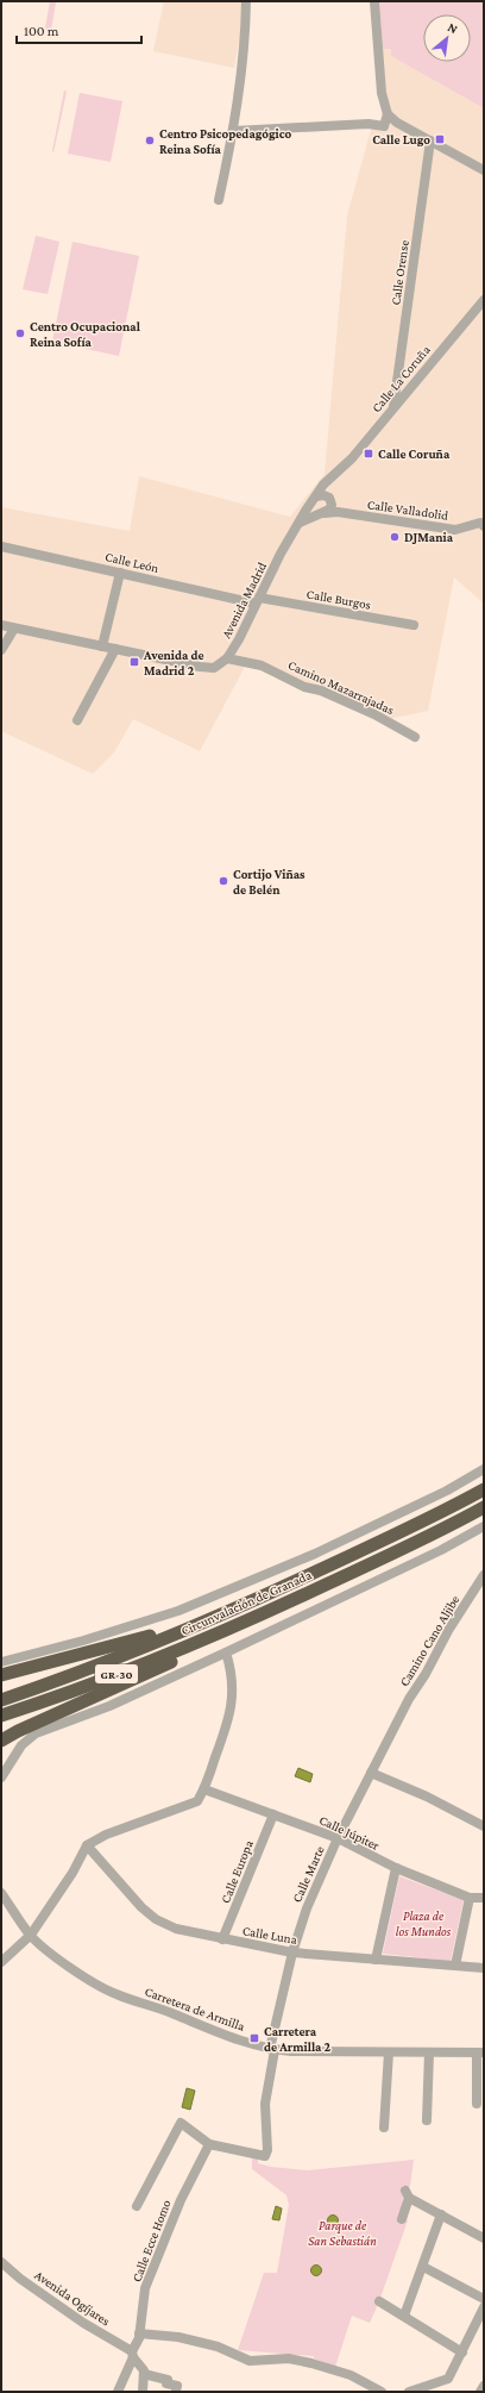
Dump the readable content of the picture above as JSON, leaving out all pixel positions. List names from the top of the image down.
{
  "streets": {
    "highway": ["Circunvalación de Granada", "GR-30"],
    "street": [
      "Calle Orense",
      "Calle La Coruña",
      "Calle Valladolid",
      "Calle León",
      "Calle Burgos",
      "Avenida Madrid",
      "Camino Mazarrajadas",
      "Camino Cano Aljibe",
      "Calle Júpiter",
      "Calle Europa",
      "Calle Marte",
      "Calle Luna",
      "Carretera de Armilla",
      "Calle Ecce Homo",
      "Avenida Ogíjares"
    ]
  },
  "crossings": [
    ["Calle Orense", "Calle La Coruña"],
    ["Calle La Coruña", "Calle Valladolid"],
    ["Calle La Coruña", "Avenida Madrid"],
    ["Calle Valladolid", "Avenida Madrid"],
    ["Calle León", "Calle Burgos"],
    ["Calle León", "Avenida Madrid"],
    ["Calle Burgos", "Avenida Madrid"],
    ["Avenida Madrid", "Camino Mazarrajadas"],
    ["Camino Cano Aljibe", "Calle Marte"],
    ["Calle Júpiter", "Calle Europa"],
    ["Calle Júpiter", "Calle Marte"],
    ["Calle Europa", "Calle Luna"],
    ["Calle Marte", "Calle Luna"],
    ["Calle Marte", "Carretera de Armilla"],
    ["Calle Marte", "Calle Ecce Homo"],
    ["Calle Ecce Homo", "Avenida Ogíjares"]
  ],
  "parks": ["Plaza de los Mundos", "Parque de San Sebastián"],
  "places": {
    "transit": [
      "Calle Lugo",
      "Calle Coruña",
      "Avenida de Madrid 2",
      "Carretera de Armilla 2"
    ],
    "other": [
      "Centro Psicopedagógico Reina Sofía",
      "Centro Ocupacional Reina Sofía",
      "DJMania",
      "Cortijo Viñas de Belén"
    ]
  },
  "scale_bar": "100 m",
  "north": "top right"
}
